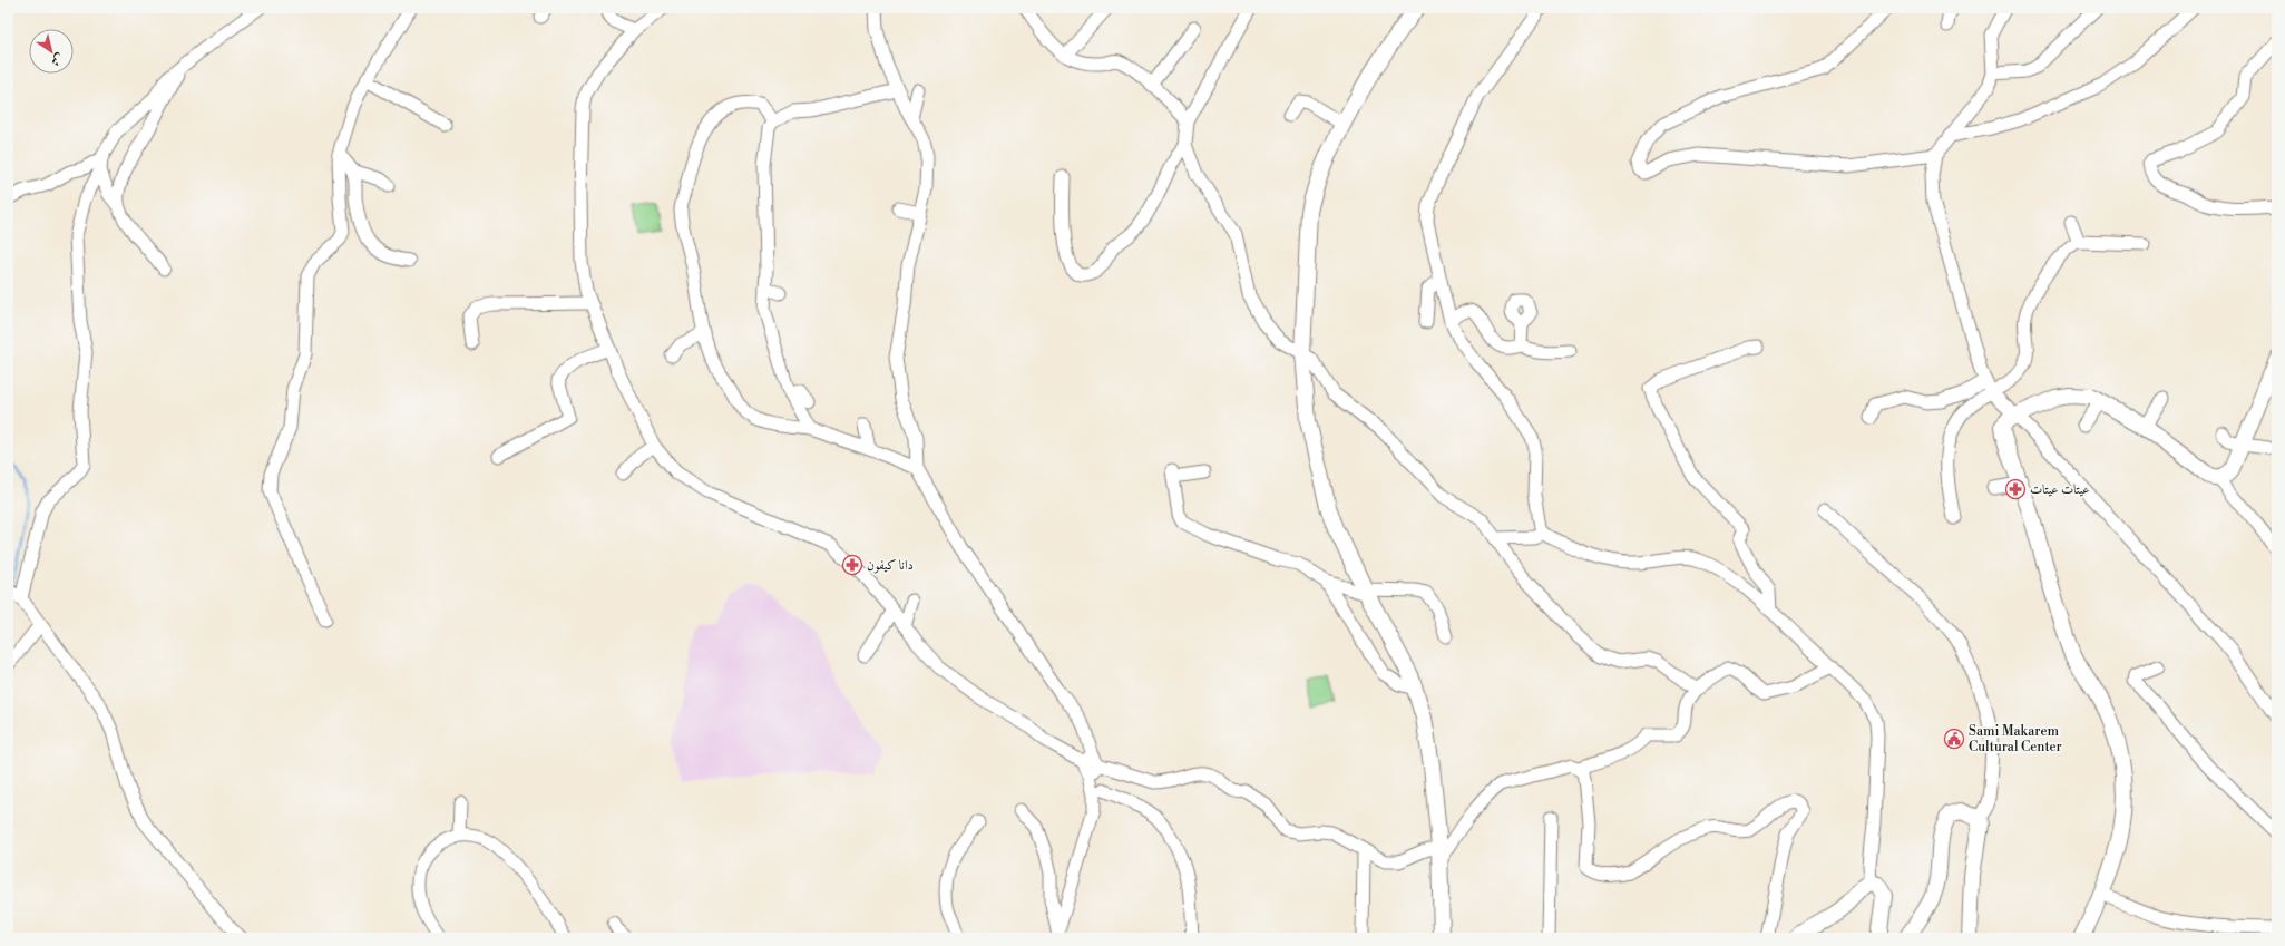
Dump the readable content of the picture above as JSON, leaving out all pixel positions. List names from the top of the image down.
{
  "places": {
    "pharmacy": ["عيتات عيتات", "دانا كيفون"],
    "public building": ["Sami Makarem Cultural Center"]
  },
  "north": "bottom right"
}
